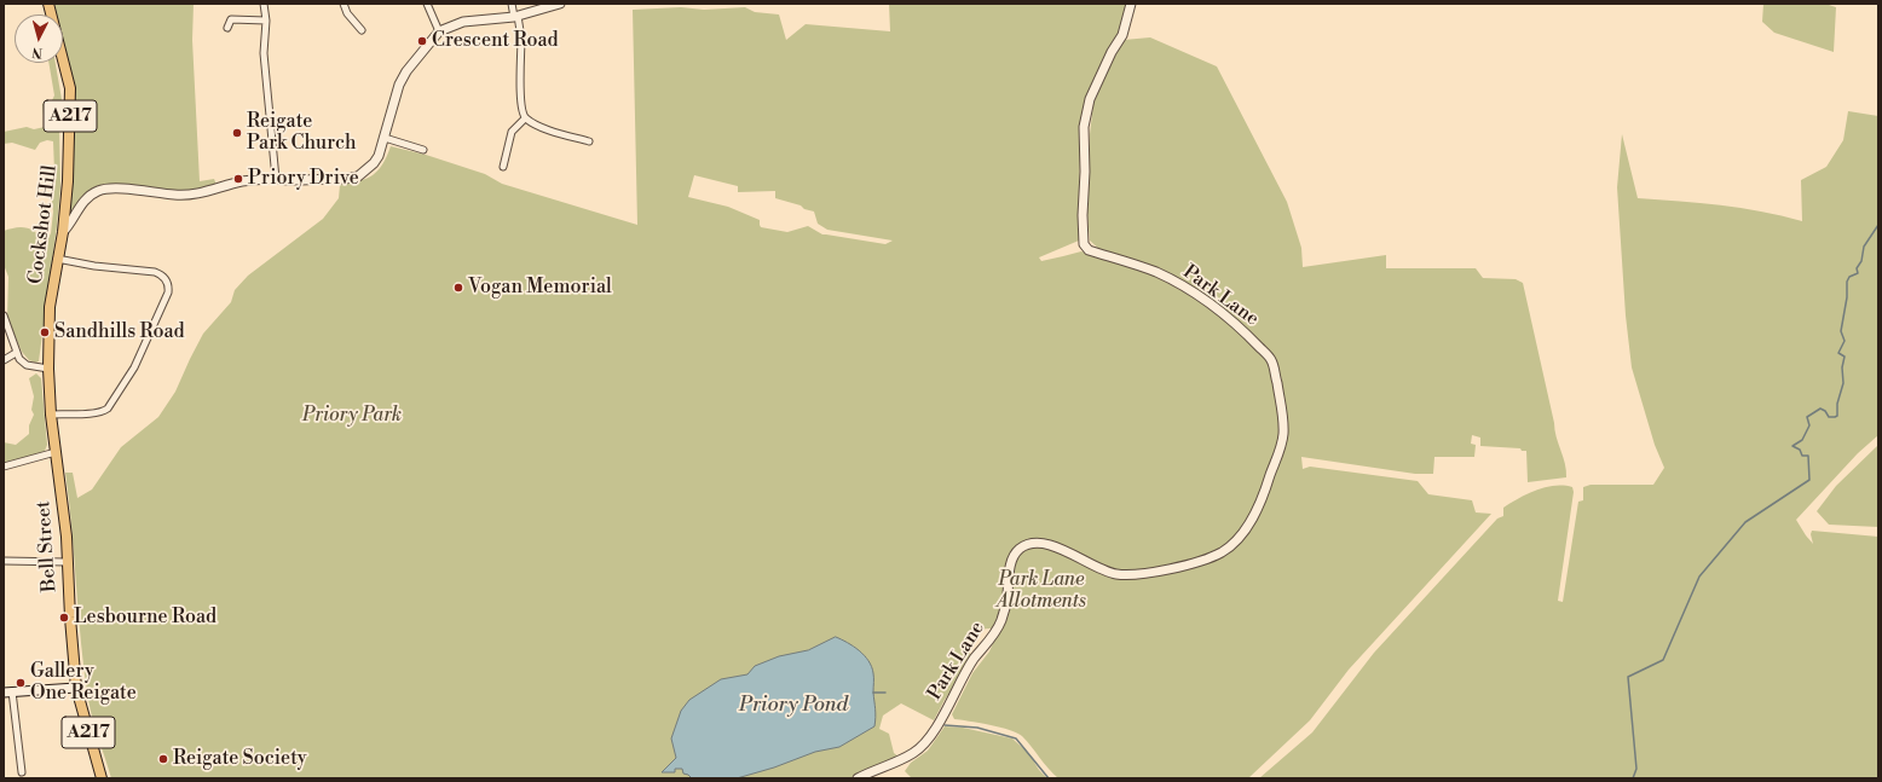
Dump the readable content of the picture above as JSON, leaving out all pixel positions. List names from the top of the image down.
{
  "streets": {
    "main road": ["A217", "Cockshot Hill", "Bell Street"],
    "street": ["Park Lane"]
  },
  "crossings": [
    ["Cockshot Hill", "Bell Street"]
  ],
  "water": ["Priory Pond"],
  "parks": ["Priory Park", "Park Lane Allotments"],
  "places": [
    "Crescent Road",
    "Reigate Park Church",
    "Priory Drive",
    "Vogan Memorial",
    "Sandhills Road",
    "Lesbourne Road",
    "Gallery One Reigate",
    "Reigate Society"
  ],
  "north": "bottom"
}
